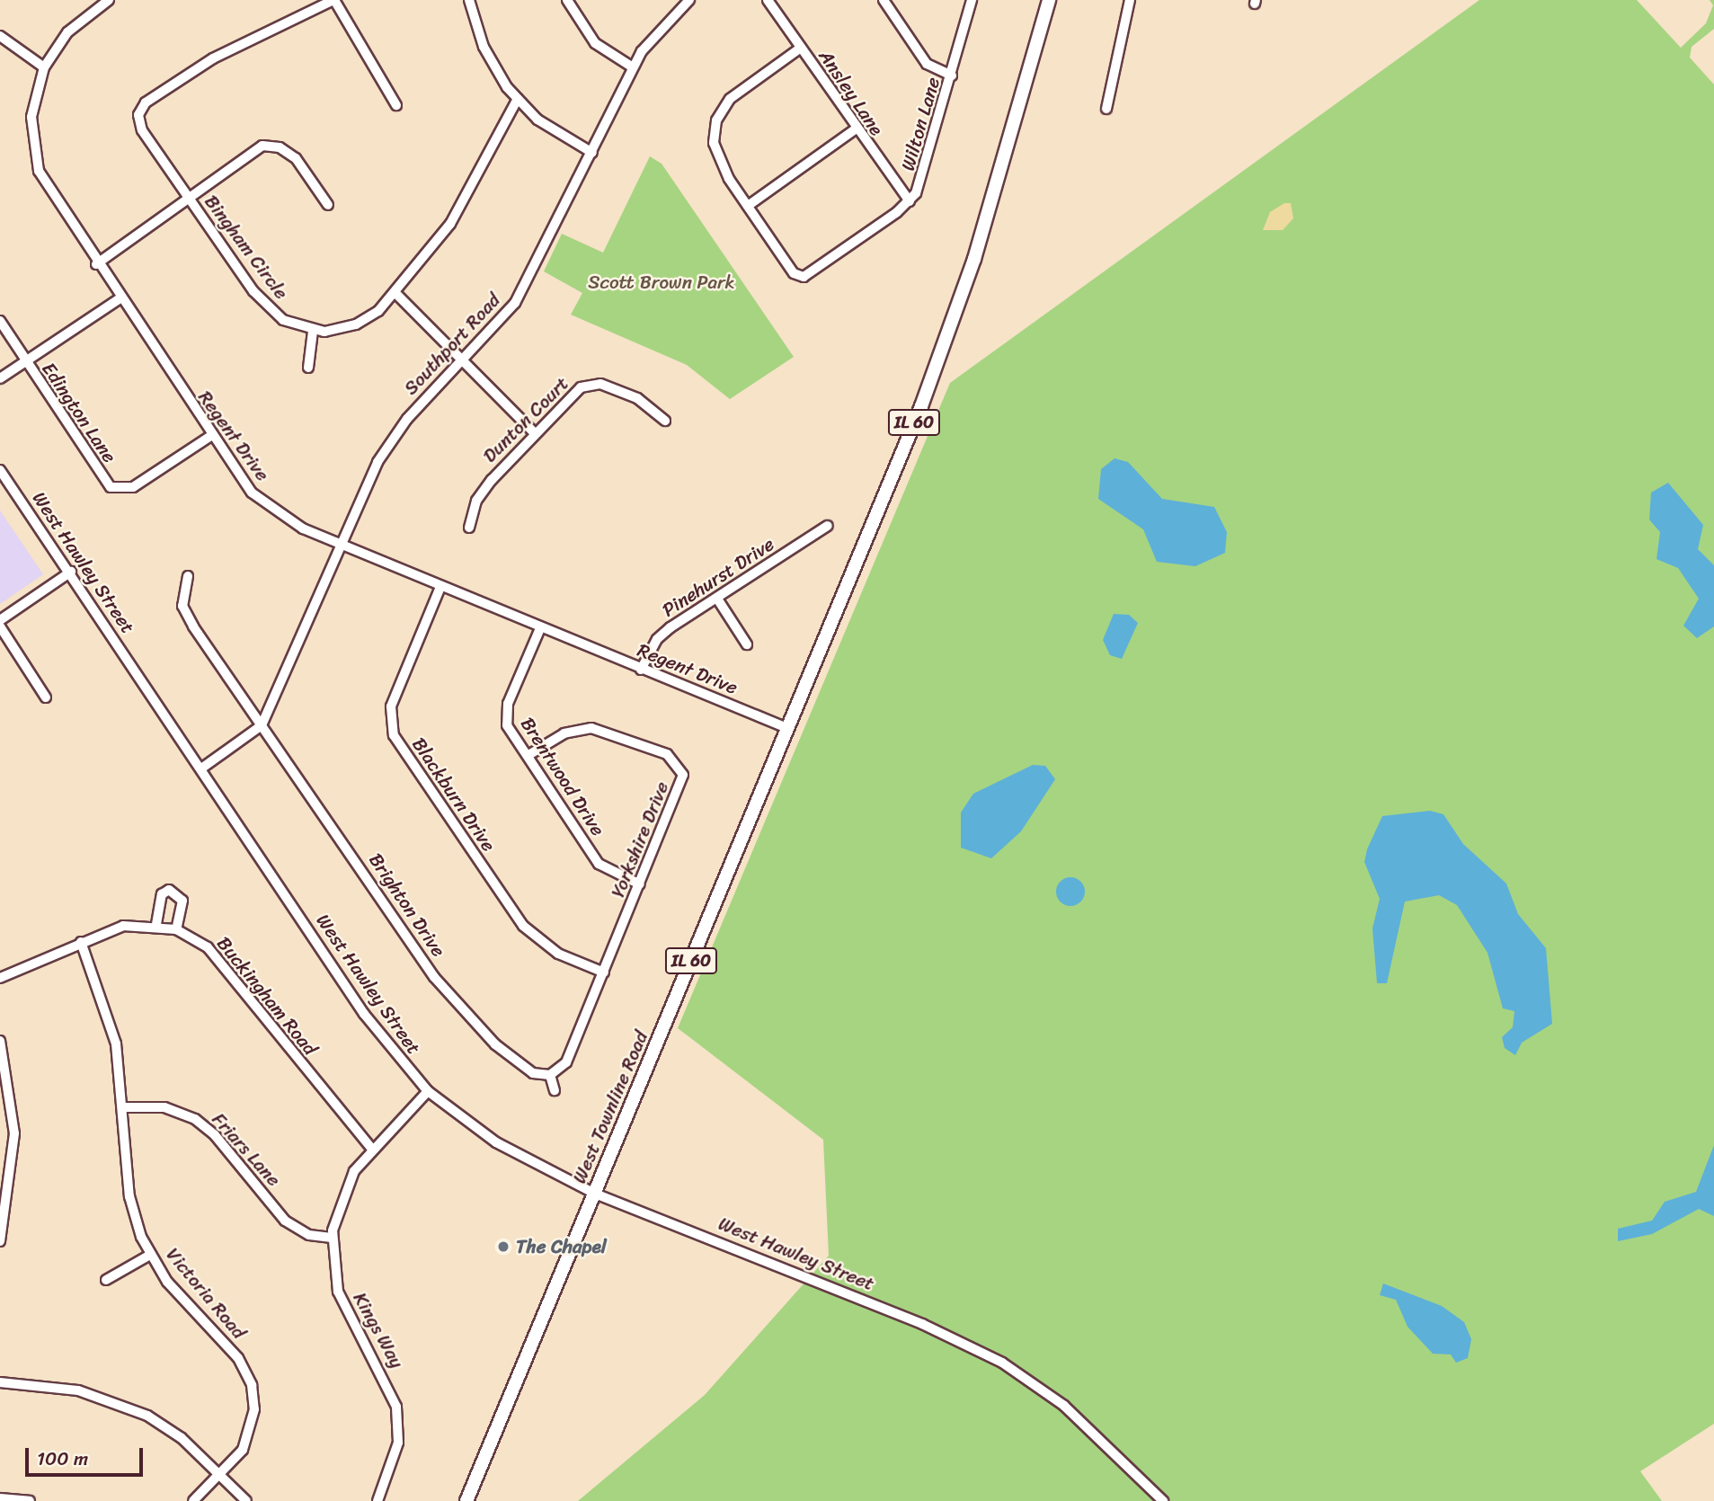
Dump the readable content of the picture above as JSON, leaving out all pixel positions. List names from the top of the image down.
{
  "streets": {
    "main road": ["IL 60", "West Townline Road"],
    "street": [
      "Ansley Lane",
      "Wilton Lane",
      "Bingham Circle",
      "Southport Road",
      "Edington Lane",
      "Dunton Court",
      "Regent Drive",
      "West Hawley Street",
      "Pinehurst Drive",
      "Brentwood Drive",
      "Blackburn Drive",
      "Yorkshire Drive",
      "Brighton Drive",
      "Buckingham Road",
      "Friars Lane",
      "Victoria Road",
      "Kings Way"
    ]
  },
  "crossings": [
    ["Ansley Lane", "Wilton Lane"],
    ["Southport Road", "Regent Drive"],
    ["Southport Road", "Brighton Drive"],
    ["Edington Lane", "Regent Drive"],
    ["IL 60", "Regent Drive"],
    ["IL 60", "West Townline Road"],
    ["Regent Drive", "Pinehurst Drive"],
    ["Regent Drive", "Brentwood Drive"],
    ["Regent Drive", "Blackburn Drive"],
    ["Regent Drive", "West Townline Road"],
    ["West Hawley Street", "West Townline Road"],
    ["West Hawley Street", "Kings Way"],
    ["Brentwood Drive", "Yorkshire Drive"],
    ["Blackburn Drive", "Yorkshire Drive"],
    ["Yorkshire Drive", "Brighton Drive"],
    ["Buckingham Road", "Victoria Road"],
    ["Buckingham Road", "Kings Way"],
    ["Friars Lane", "Victoria Road"],
    ["Friars Lane", "Kings Way"]
  ],
  "parks": ["Scott Brown Park"],
  "places": ["The Chapel"],
  "scale_bar": "100 m"
}
